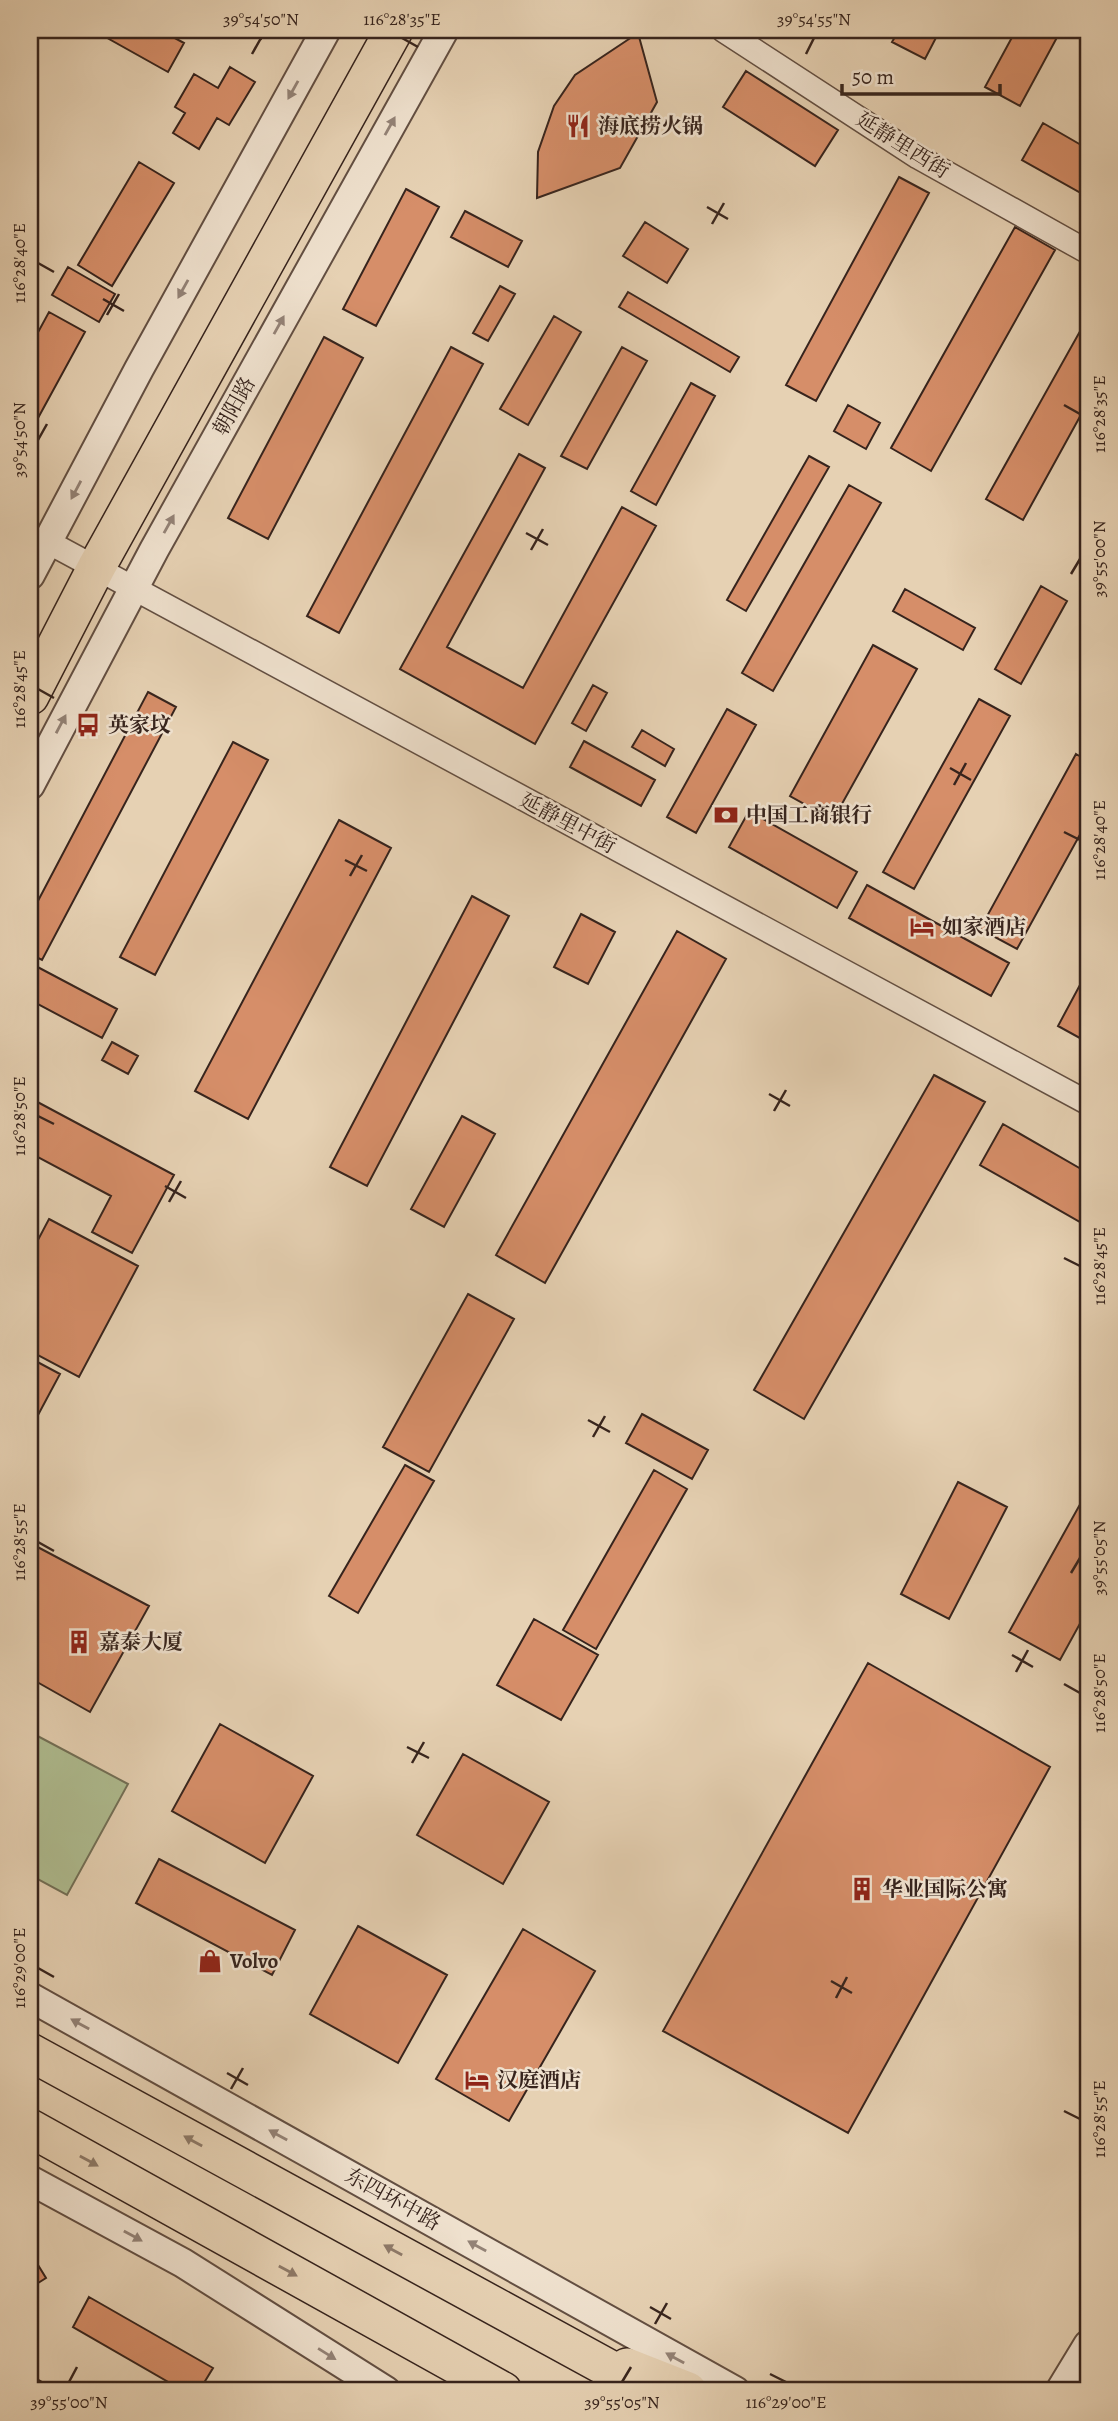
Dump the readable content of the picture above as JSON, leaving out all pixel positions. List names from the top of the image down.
{
  "streets": {
    "highway": ["朝阳路", "东四环中路"],
    "street": ["延静里西街", "延静里中街"]
  },
  "crossings": [
    ["朝阳路", "延静里中街"]
  ],
  "one_way": ["东四环中路"],
  "places": {
    "restaurant": ["海底捞火锅"],
    "bus stop": ["英家坟"],
    "bank": ["中国工商银行"],
    "hotel": ["如家酒店", "汉庭酒店"],
    "building": ["嘉泰大厦", "华业国际公寓"],
    "shop": ["Volvo"]
  },
  "scale_bar": "50 m",
  "coordinates": [
    "39°54'50\"N",
    "116°28'35\"E",
    "39°54'55\"N",
    "116°28'40\"E",
    "39°55'00\"N",
    "116°28'45\"E",
    "116°28'50\"E",
    "116°28'55\"E",
    "39°55'05\"N",
    "116°29'00\"E"
  ]
}
